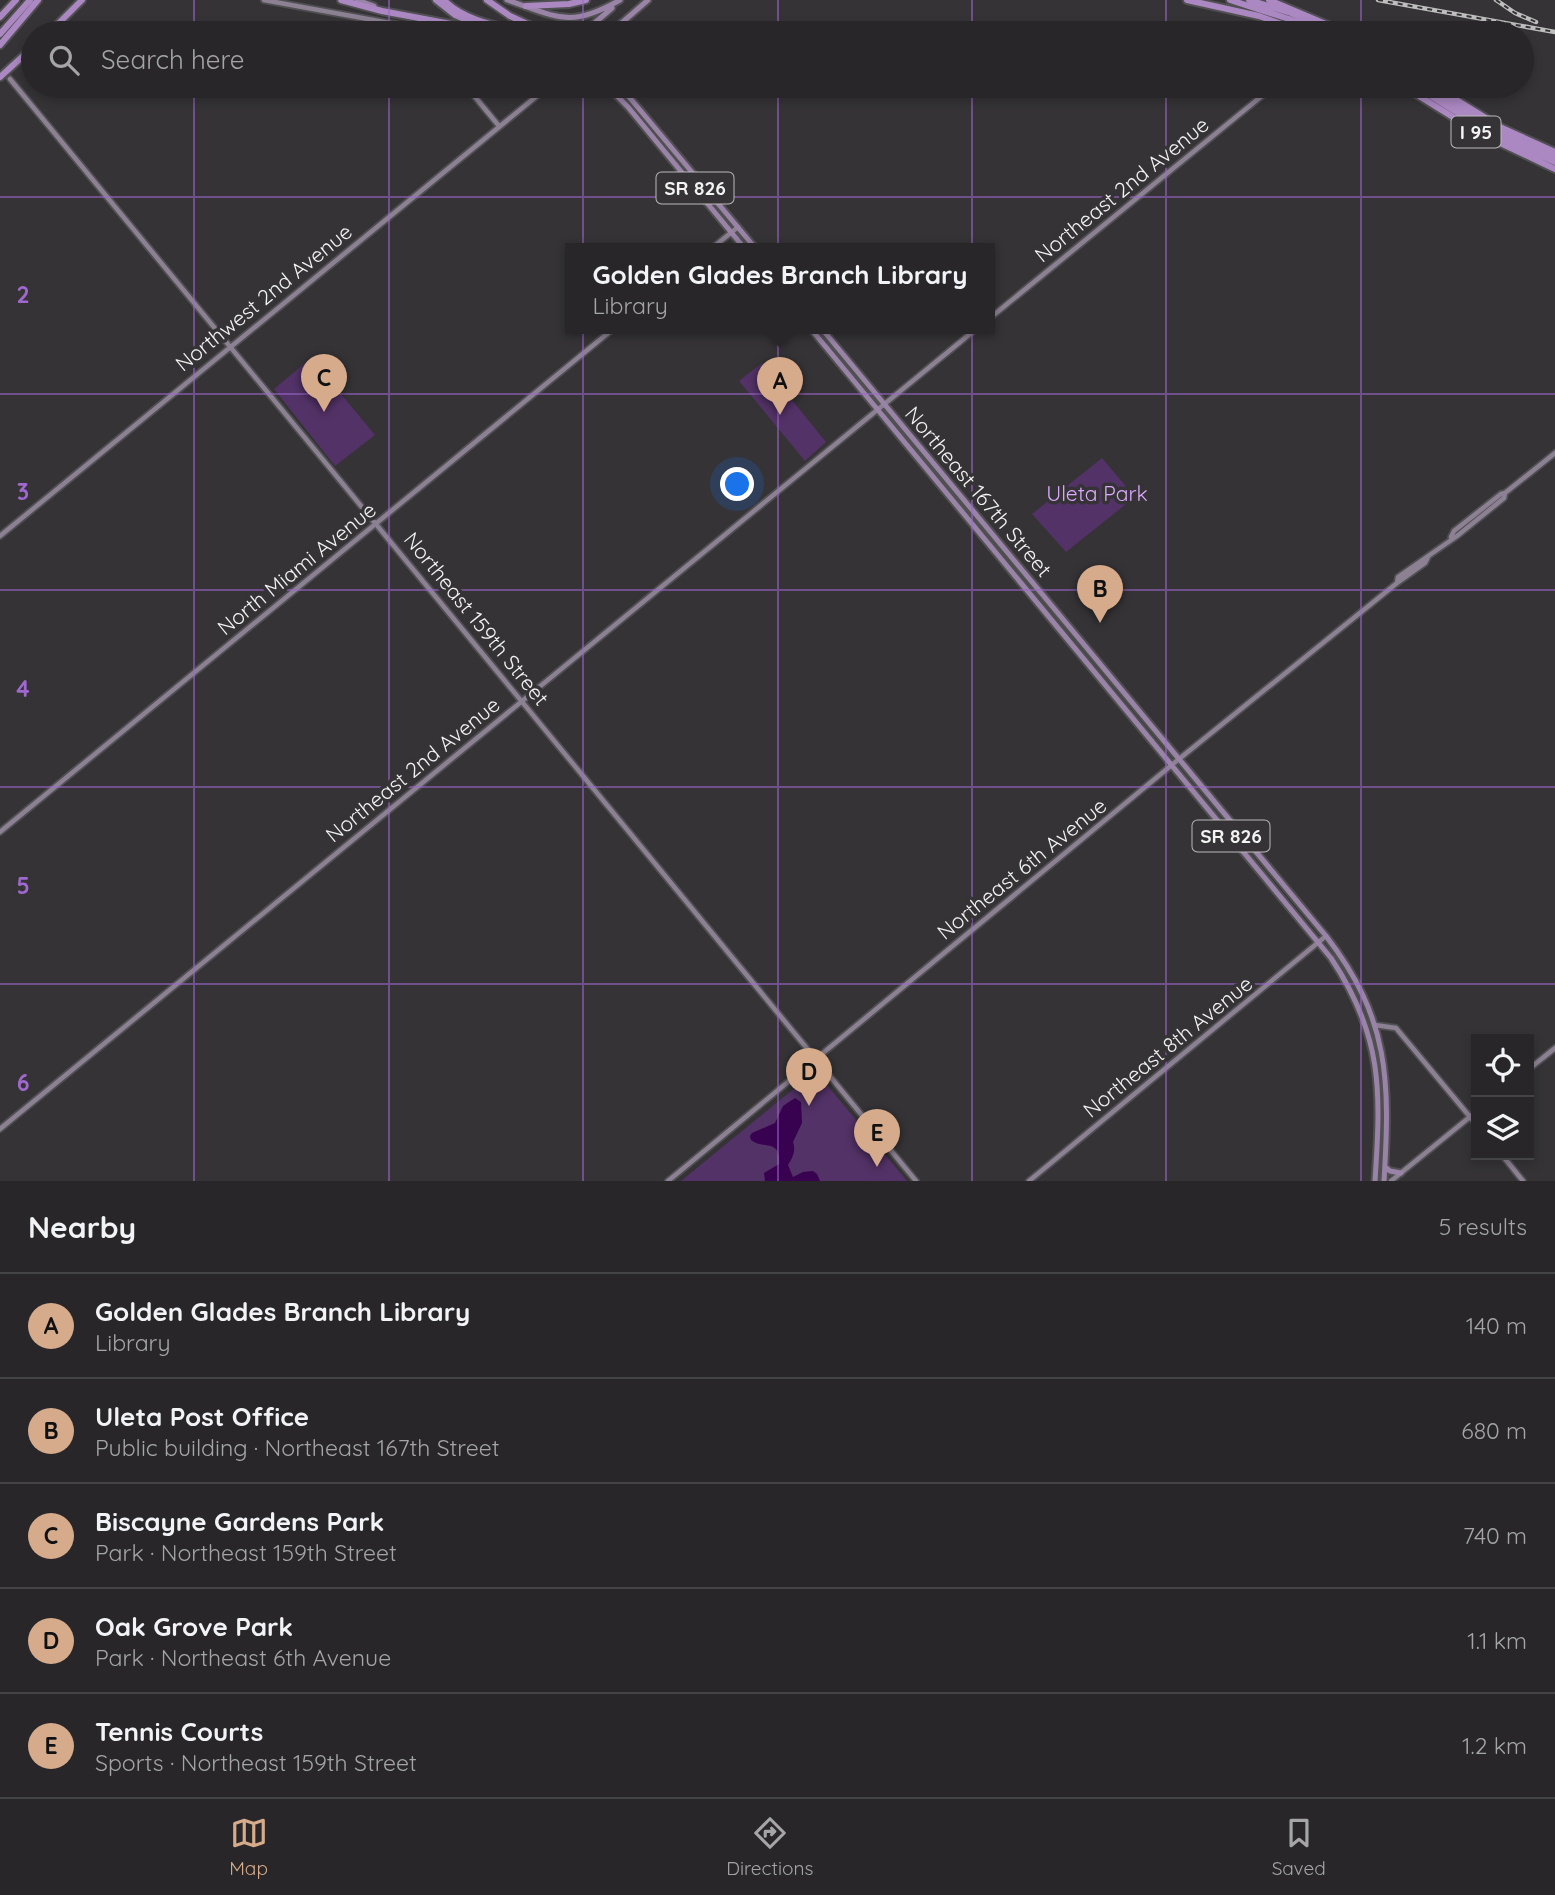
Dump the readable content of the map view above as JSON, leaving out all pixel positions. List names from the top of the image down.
{
  "streets": {
    "highway": ["I 95"],
    "main road": ["SR 826", "Northeast 167th Street"],
    "street": [
      "Northeast 2nd Avenue",
      "Northwest 2nd Avenue",
      "North Miami Avenue",
      "Northeast 159th Street",
      "Northeast 6th Avenue",
      "Northeast 8th Avenue"
    ]
  },
  "crossings": [
    ["SR 826", "Northeast 167th Street"],
    ["Northeast 2nd Avenue", "Northeast 167th Street"],
    ["Northeast 2nd Avenue", "Northeast 159th Street"],
    ["Northwest 2nd Avenue", "Northeast 159th Street"],
    ["Northeast 167th Street", "Northeast 6th Avenue"],
    ["Northeast 167th Street", "Northeast 8th Avenue"],
    ["North Miami Avenue", "Northeast 159th Street"],
    ["Northeast 159th Street", "Northeast 6th Avenue"]
  ],
  "parks": ["Uleta Park"],
  "page": {
    "search": "Search here",
    "popup": ["Golden Glades Branch Library", "Library"],
    "pins": [
      "C",
      "A",
      "B",
      "D",
      "E"
    ],
    "heading": ["Nearby", "5 results"],
    "list": [
      {
        "mark": "A",
        "name": "Golden Glades Branch Library",
        "note": "Library",
        "value": "140 m"
      },
      {
        "mark": "B",
        "name": "Uleta Post Office",
        "note": "Public building · Northeast 167th Street",
        "value": "680 m"
      },
      {
        "mark": "C",
        "name": "Biscayne Gardens Park",
        "note": "Park · Northeast 159th Street",
        "value": "740 m"
      },
      {
        "mark": "D",
        "name": "Oak Grove Park",
        "note": "Park · Northeast 6th Avenue",
        "value": "1.1 km"
      },
      {
        "mark": "E",
        "name": "Tennis Courts",
        "note": "Sports · Northeast 159th Street",
        "value": "1.2 km"
      }
    ],
    "nav": ["Map", "Directions", "Saved"]
  },
  "grid": {
    "rows": [
      "2",
      "3",
      "4",
      "5",
      "6"
    ]
  }
}
